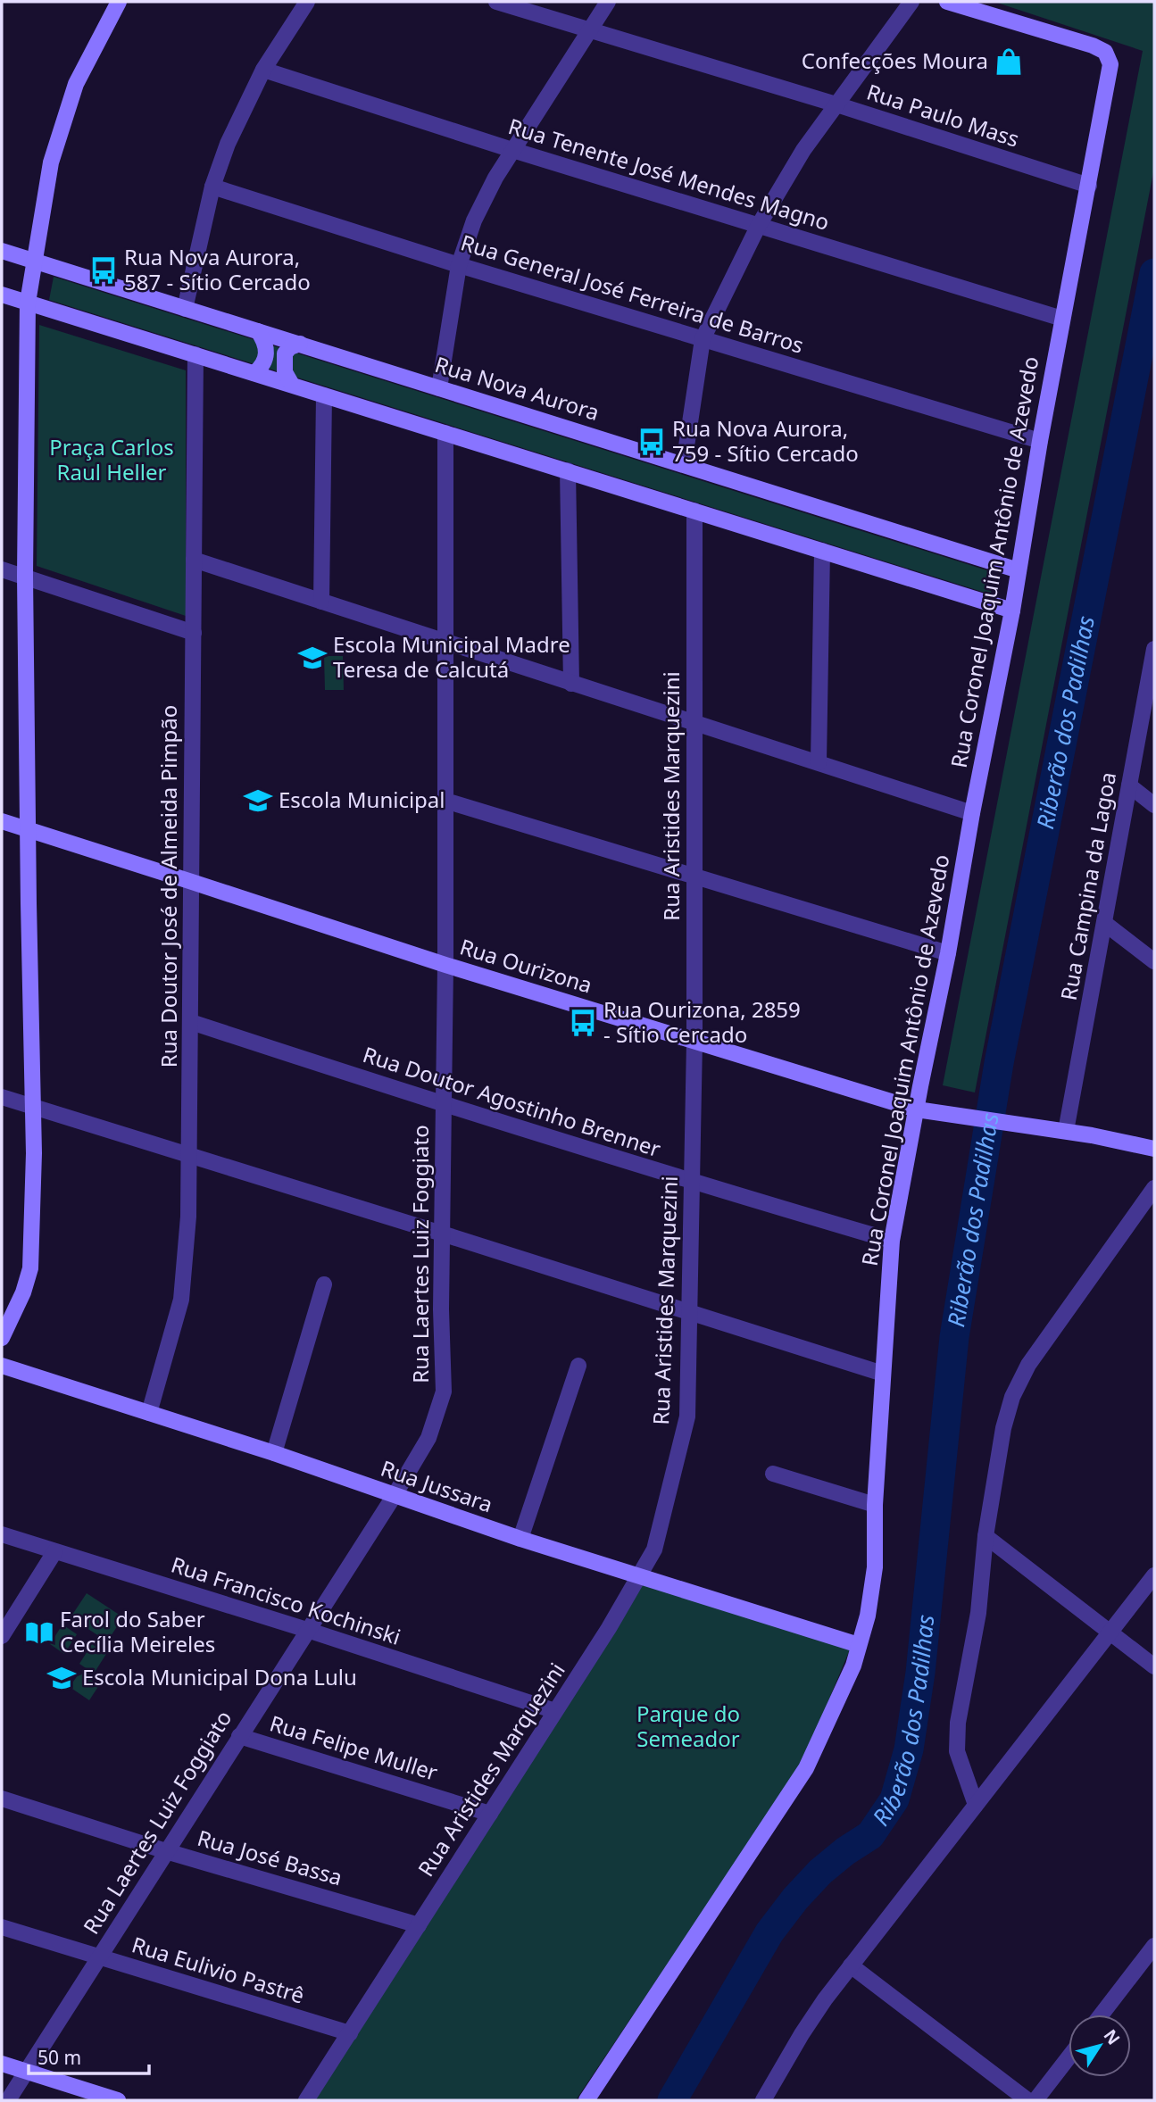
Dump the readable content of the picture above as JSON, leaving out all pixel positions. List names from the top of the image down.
{
  "streets": {
    "street": [
      "Rua Paulo Mass",
      "Rua Tenente José Mendes Magno",
      "Rua General José Ferreira de Barros",
      "Rua Nova Aurora",
      "Rua Coronel Joaquim Antônio de Azevedo",
      "Rua Aristides Marquezini",
      "Rua Doutor José de Almeida Pimpão",
      "Rua Campina da Lagoa",
      "Rua Ourizona",
      "Rua Doutor Agostinho Brenner",
      "Rua Laertes Luiz Foggiato",
      "Rua Jussara",
      "Rua Francisco Kochinski",
      "Rua Felipe Muller",
      "Rua José Bassa",
      "Rua Eulivio Pastrê"
    ]
  },
  "crossings": [
    ["Rua Paulo Mass", "Rua Coronel Joaquim Antônio de Azevedo"],
    ["Rua Tenente José Mendes Magno", "Rua Coronel Joaquim Antônio de Azevedo"],
    ["Rua General José Ferreira de Barros", "Rua Coronel Joaquim Antônio de Azevedo"],
    ["Rua Nova Aurora", "Rua Coronel Joaquim Antônio de Azevedo"],
    ["Rua Coronel Joaquim Antônio de Azevedo", "Rua Ourizona"],
    ["Rua Coronel Joaquim Antônio de Azevedo", "Rua Doutor Agostinho Brenner"],
    ["Rua Coronel Joaquim Antônio de Azevedo", "Rua Jussara"],
    ["Rua Aristides Marquezini", "Rua Ourizona"],
    ["Rua Aristides Marquezini", "Rua Doutor Agostinho Brenner"],
    ["Rua Aristides Marquezini", "Rua Jussara"],
    ["Rua Aristides Marquezini", "Rua Francisco Kochinski"],
    ["Rua Aristides Marquezini", "Rua Felipe Muller"],
    ["Rua Aristides Marquezini", "Rua José Bassa"],
    ["Rua Aristides Marquezini", "Rua Eulivio Pastrê"],
    ["Rua Doutor José de Almeida Pimpão", "Rua Ourizona"],
    ["Rua Doutor José de Almeida Pimpão", "Rua Doutor Agostinho Brenner"],
    ["Rua Doutor José de Almeida Pimpão", "Rua Jussara"],
    ["Rua Campina da Lagoa", "Rua Ourizona"],
    ["Rua Ourizona", "Rua Laertes Luiz Foggiato"],
    ["Rua Doutor Agostinho Brenner", "Rua Laertes Luiz Foggiato"],
    ["Rua Laertes Luiz Foggiato", "Rua Jussara"],
    ["Rua Laertes Luiz Foggiato", "Rua Francisco Kochinski"],
    ["Rua Laertes Luiz Foggiato", "Rua Felipe Muller"],
    ["Rua Laertes Luiz Foggiato", "Rua José Bassa"],
    ["Rua Laertes Luiz Foggiato", "Rua Eulivio Pastrê"]
  ],
  "water": ["Riberão dos Padilhas"],
  "parks": ["Praça Carlos Raul Heller", "Parque do Semeador"],
  "places": {
    "shop": ["Confecções Moura"],
    "bus stop": ["Rua Nova Aurora, 587 - Sítio Cercado", "Rua Nova Aurora, 759 - Sítio Cercado", "Rua Ourizona, 2859 - Sítio Cercado"],
    "school or university": ["Escola Municipal Madre Teresa de Calcutá", "Escola Municipal", "Escola Municipal Dona Lulu"],
    "library": ["Farol do Saber Cecília Meireles"]
  },
  "scale_bar": "50 m",
  "north": "top right"
}
